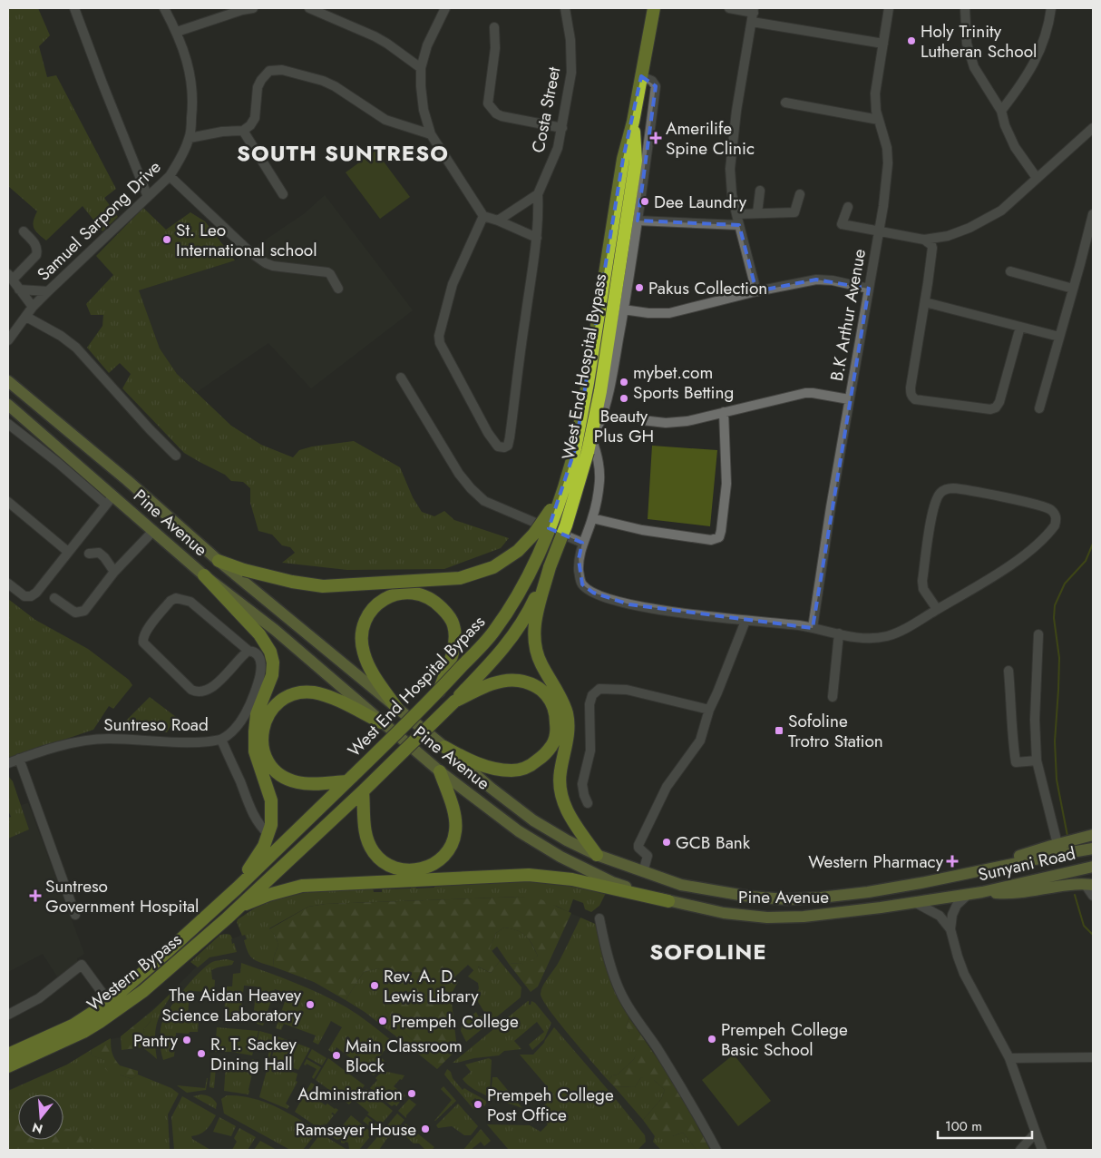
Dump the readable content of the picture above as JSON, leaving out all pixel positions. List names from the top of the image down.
{
  "streets": {
    "highway": ["West End Hospital Bypass", "Western Bypass"],
    "main road": ["Pine Avenue", "Sunyani Road"],
    "street": [
      "Costa Street",
      "Samuel Sarpong Drive",
      "B.K Arthur Avenue",
      "Suntreso Road"
    ]
  },
  "crossings": [
    ["West End Hospital Bypass", "Western Bypass"],
    ["Pine Avenue", "Sunyani Road"]
  ],
  "districts": ["SOUTH SUNTRESO", "SOFOLINE"],
  "places": {
    "other": [
      "Holy Trinity Lutheran School",
      "Dee Laundry",
      "St. Leo International school",
      "Pakus Collection",
      "mybet.com Sports Betting",
      "Beauty Plus GH",
      "GCB Bank",
      "Rev. A. D. Lewis Library",
      "The Aidan Heavey Science Laboratory",
      "Prempeh College",
      "Prempeh College Basic School",
      "Pantry",
      "R. T. Sackey Dining Hall",
      "Main Classroom Block",
      "Administration",
      "Prempeh College Post Office",
      "Ramseyer House"
    ],
    "health": ["Amerilife Spine Clinic", "Western Pharmacy", "Suntreso Government Hospital"],
    "transit": ["Sofoline Trotro Station"]
  },
  "scale_bar": "100 m",
  "north": "bottom"
}
